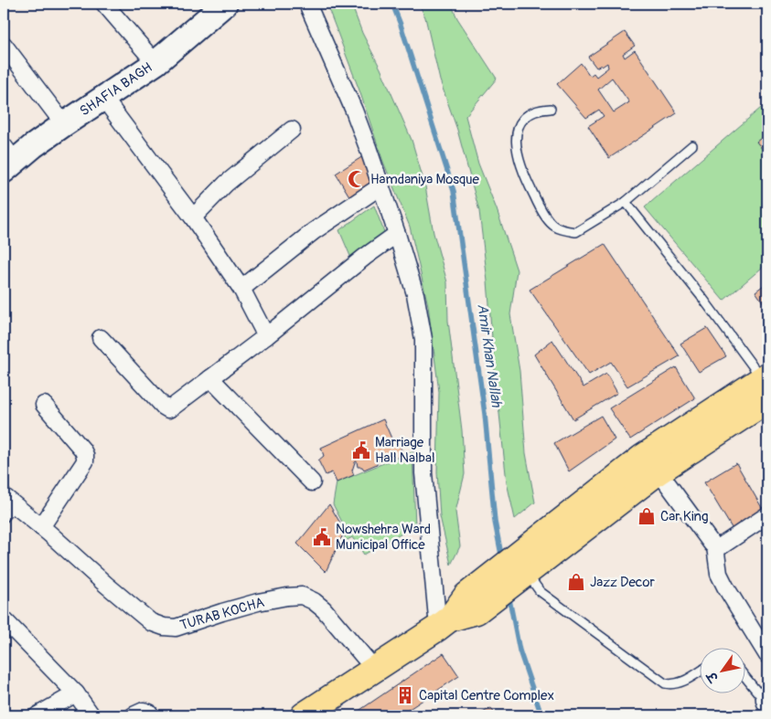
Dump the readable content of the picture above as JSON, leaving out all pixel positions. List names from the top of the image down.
{
  "streets": {
    "street": ["SHAFIA BAGH", "TURAB KOCHA"]
  },
  "water": ["Amir Khan Nallah"],
  "places": {
    "mosque": ["Hamdaniya Mosque"],
    "public building": ["Marriage Hall Nalbal", "Nowshehra Ward Municipal Office"],
    "shop": ["Car King", "Jazz Decor"],
    "building": ["Capital Centre Complex"]
  },
  "north": "bottom left"
}
